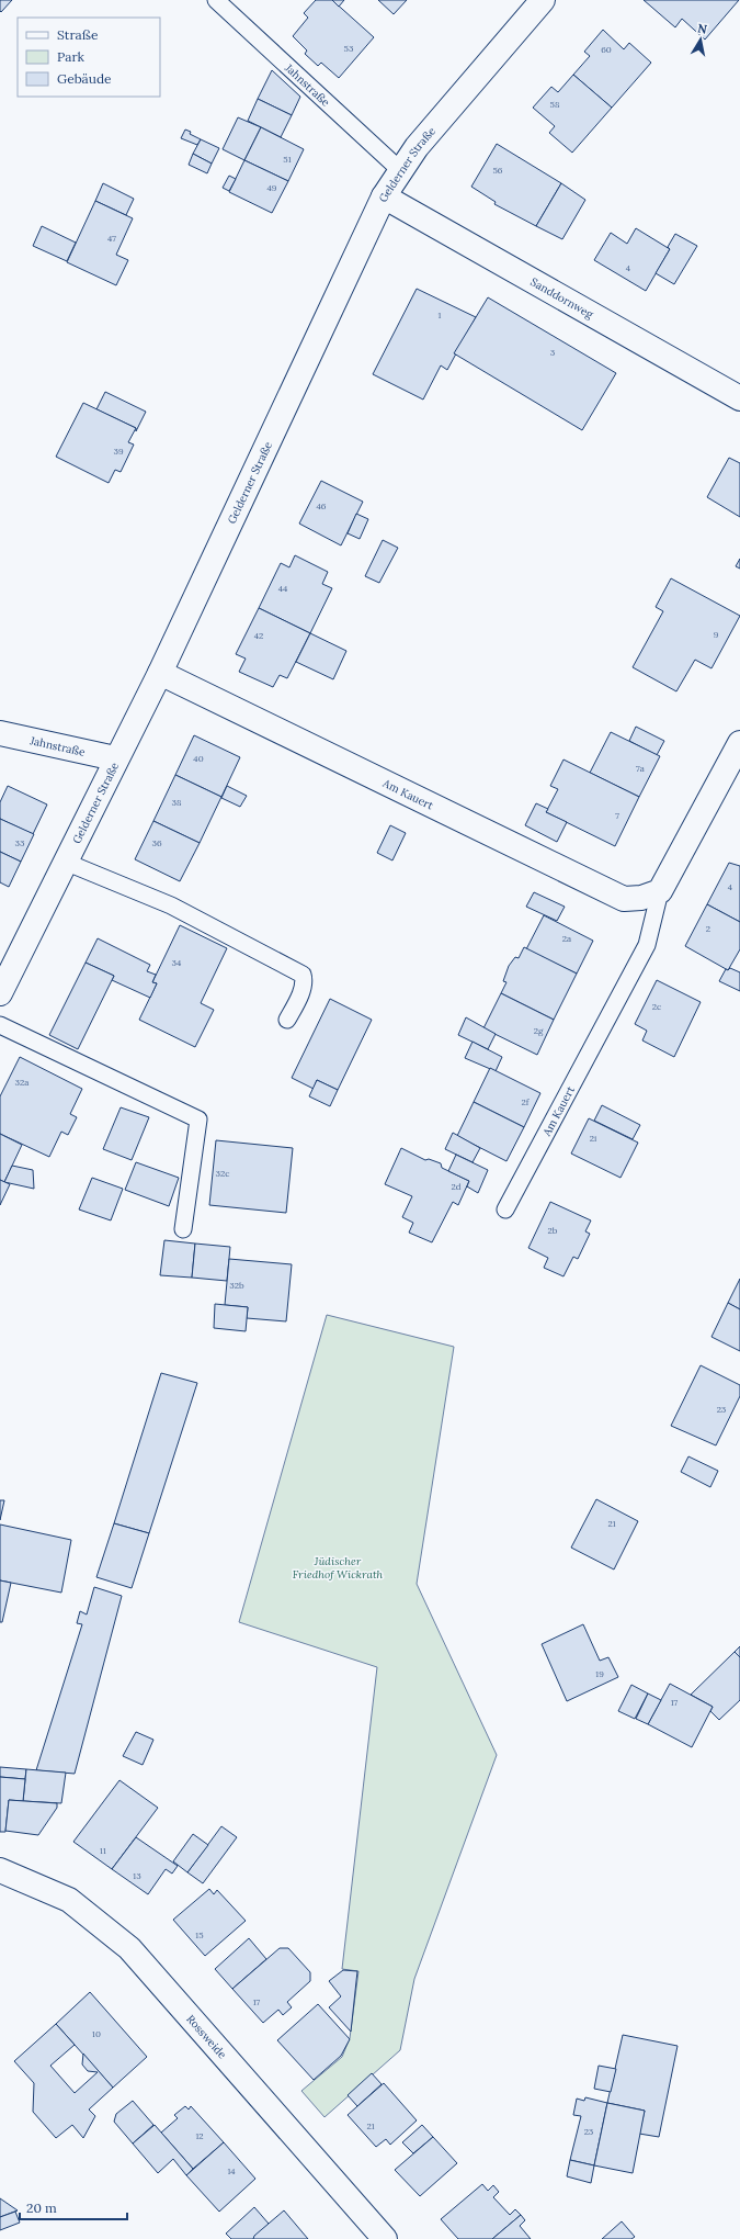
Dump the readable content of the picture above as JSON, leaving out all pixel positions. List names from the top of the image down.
{
  "streets": {
    "street": [
      "Jahnstraße",
      "Gelderner Straße",
      "Sanddornweg",
      "Am Kauert",
      "Rossweide"
    ]
  },
  "crossings": [
    ["Jahnstraße", "Gelderner Straße"],
    ["Gelderner Straße", "Sanddornweg"],
    ["Gelderner Straße", "Am Kauert"]
  ],
  "parks": ["Jüdischer Friedhof Wickrath"],
  "house_numbers": [
    "53",
    "60",
    "58",
    "51",
    "56",
    "49",
    "47",
    "4",
    "1",
    "3",
    "39",
    "46",
    "44",
    "9",
    "42",
    "40",
    "7a",
    "38",
    "7",
    "33",
    "36",
    "4",
    "2",
    "2a",
    "34",
    "2c",
    "2g",
    "32a",
    "2f",
    "2i",
    "32c",
    "2d",
    "2b",
    "32b",
    "23",
    "21",
    "19",
    "17",
    "11",
    "13",
    "15",
    "17",
    "10",
    "21",
    "23",
    "12",
    "14"
  ],
  "legend": ["Straße", "Park", "Gebäude"],
  "scale_bar": "20 m",
  "north": "top"
}
